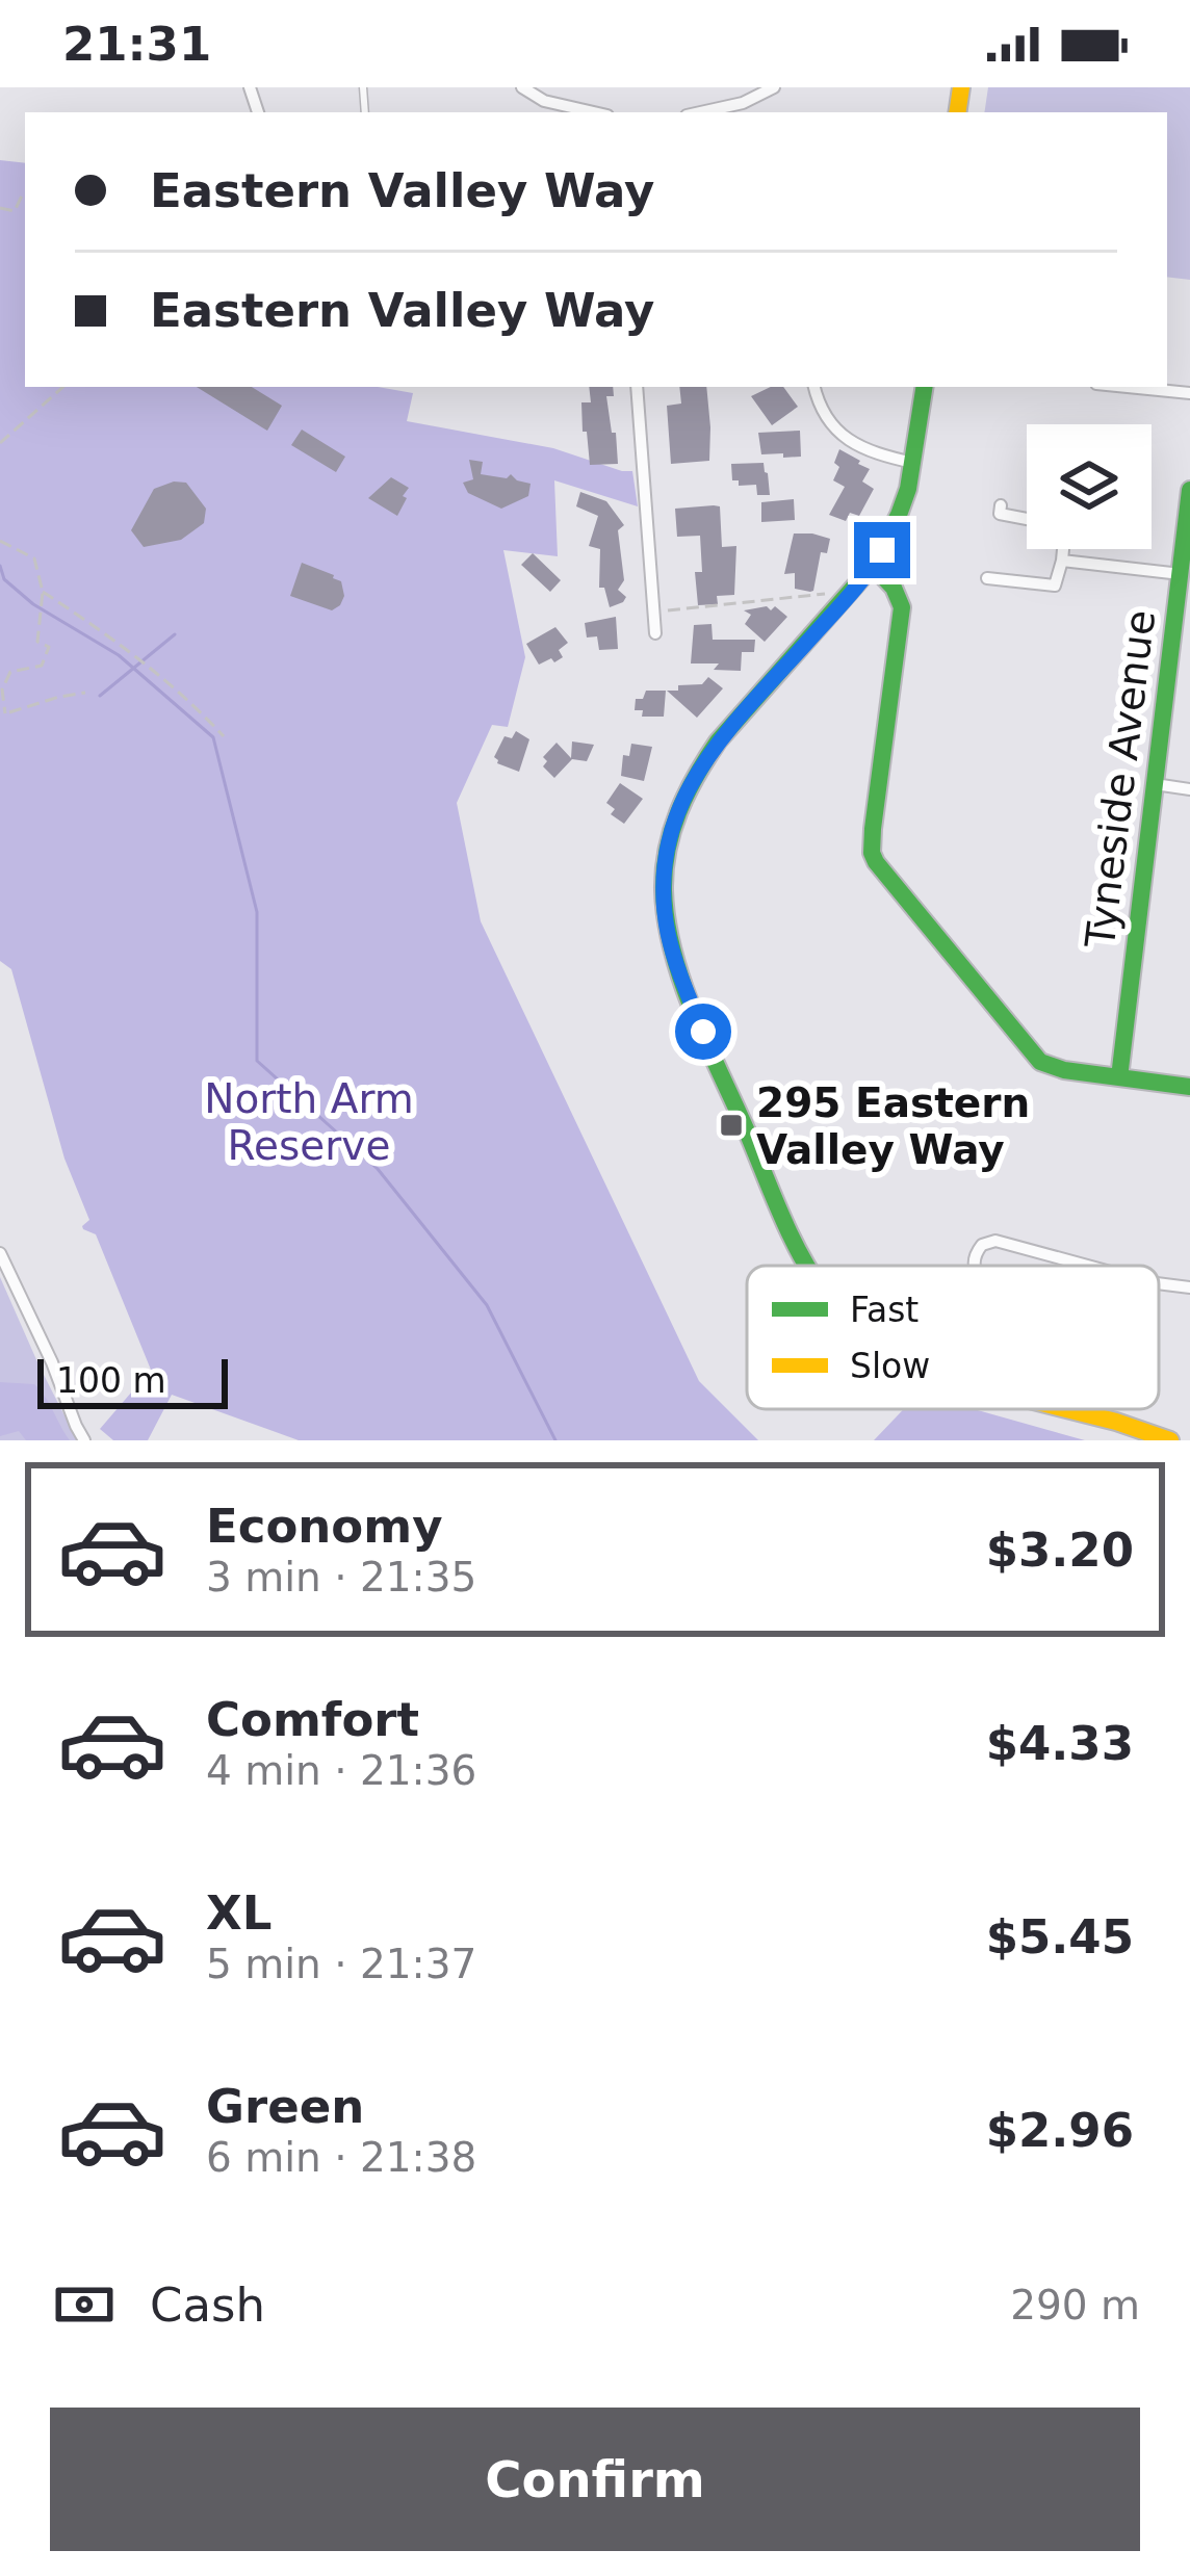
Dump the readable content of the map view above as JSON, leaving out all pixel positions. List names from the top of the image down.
{
  "streets": {
    "main road": ["Tyneside Avenue"]
  },
  "parks": ["North Arm Reserve"],
  "places": {
    "transit": ["295 Eastern Valley Way"]
  },
  "legend": ["Fast", "Slow"],
  "scale_bar": "100 m",
  "page": {
    "status": "21:31",
    "banner": ["Eastern Valley Way", "Eastern Valley Way"],
    "scale": "100 m",
    "list": [
      {
        "name": "Economy",
        "note": "3 min · 21:35",
        "value": "$3.20"
      },
      {
        "name": "Comfort",
        "note": "4 min · 21:36",
        "value": "$4.33"
      },
      {
        "name": "XL",
        "note": "5 min · 21:37",
        "value": "$5.45"
      },
      {
        "name": "Green",
        "note": "6 min · 21:38",
        "value": "$2.96"
      }
    ],
    "pay": ["Cash", "290 m"],
    "buttons": "Confirm"
  }
}
